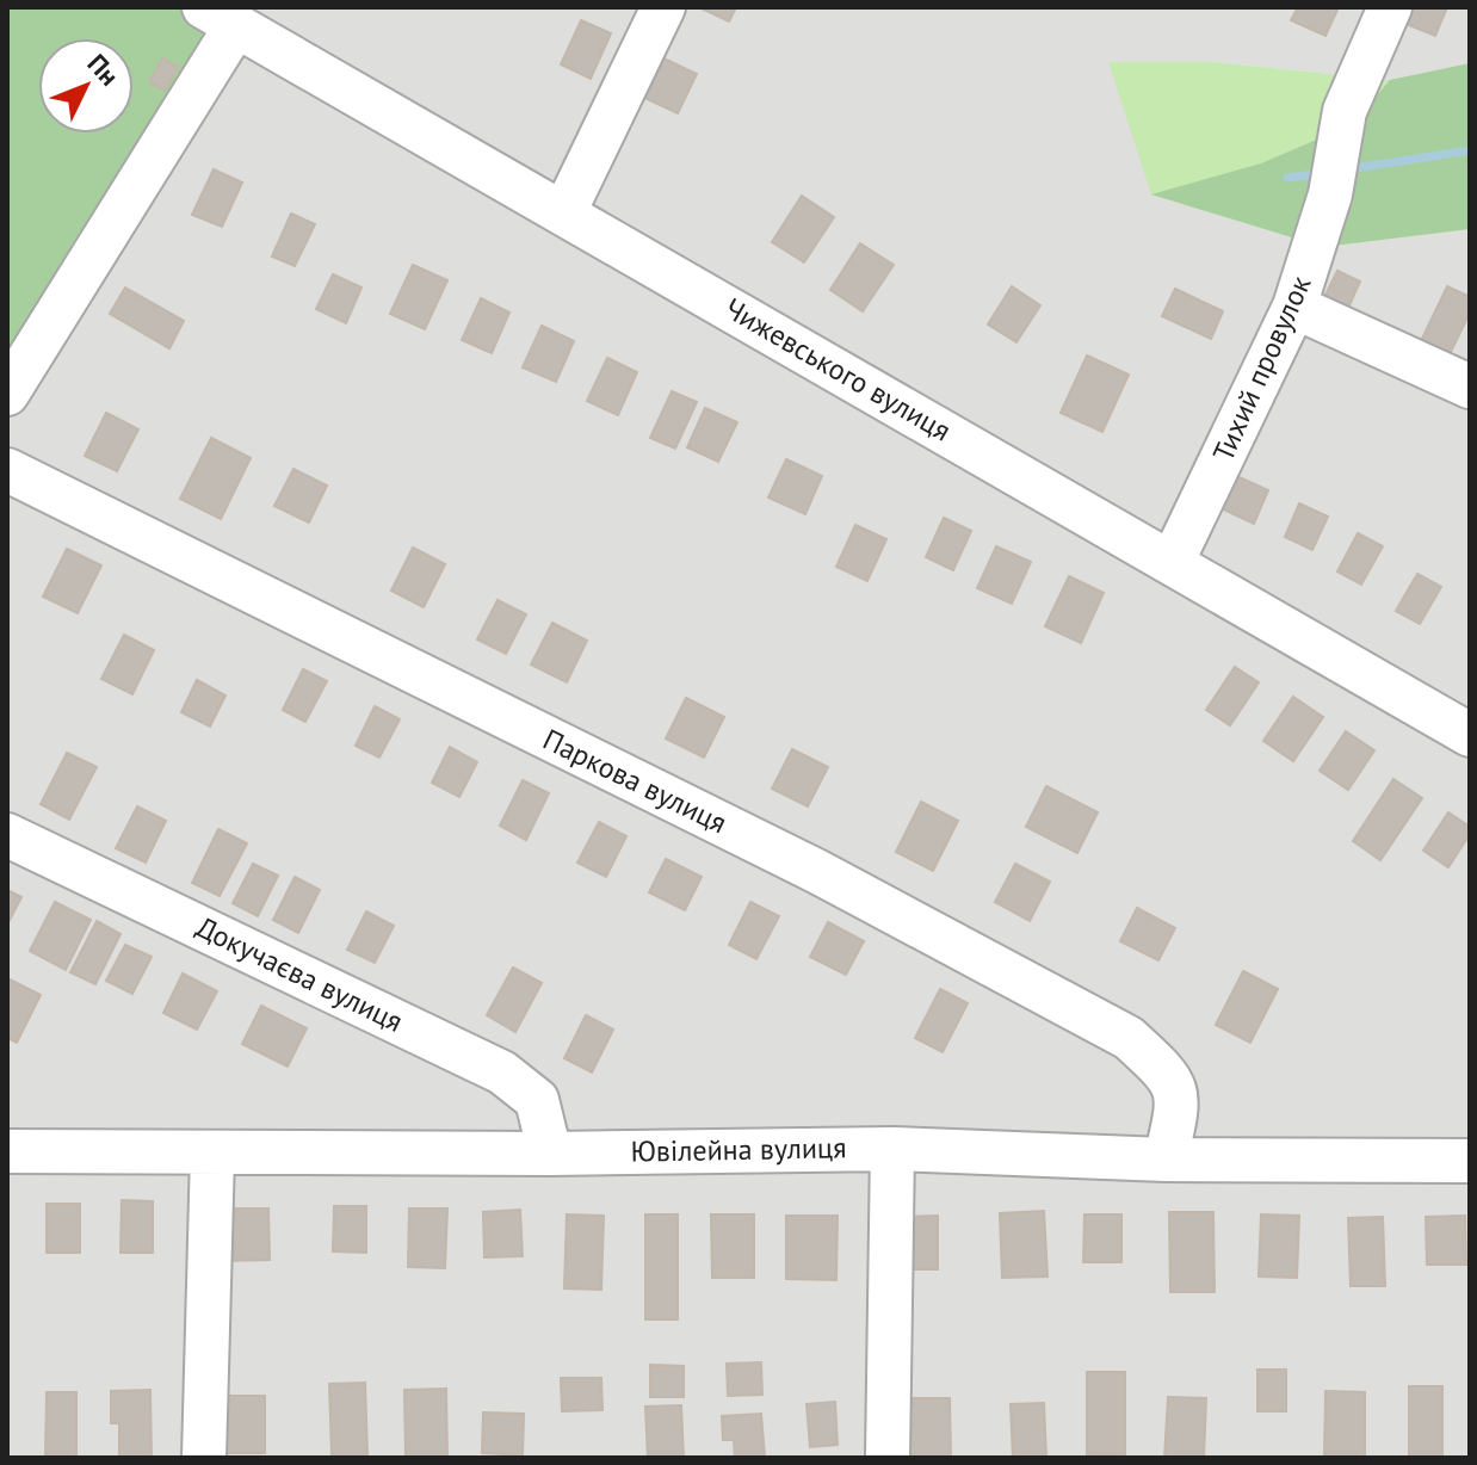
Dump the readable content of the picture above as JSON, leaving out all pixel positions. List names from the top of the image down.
{
  "streets": {
    "street": [
      "Тихий провулок",
      "Чижевського вулиця",
      "Паркова вулиця",
      "Докучаєва вулиця",
      "Ювілейна вулиця"
    ]
  },
  "crossings": [
    ["Тихий провулок", "Чижевського вулиця"],
    ["Паркова вулиця", "Ювілейна вулиця"],
    ["Докучаєва вулиця", "Ювілейна вулиця"]
  ],
  "north": "top right"
}
